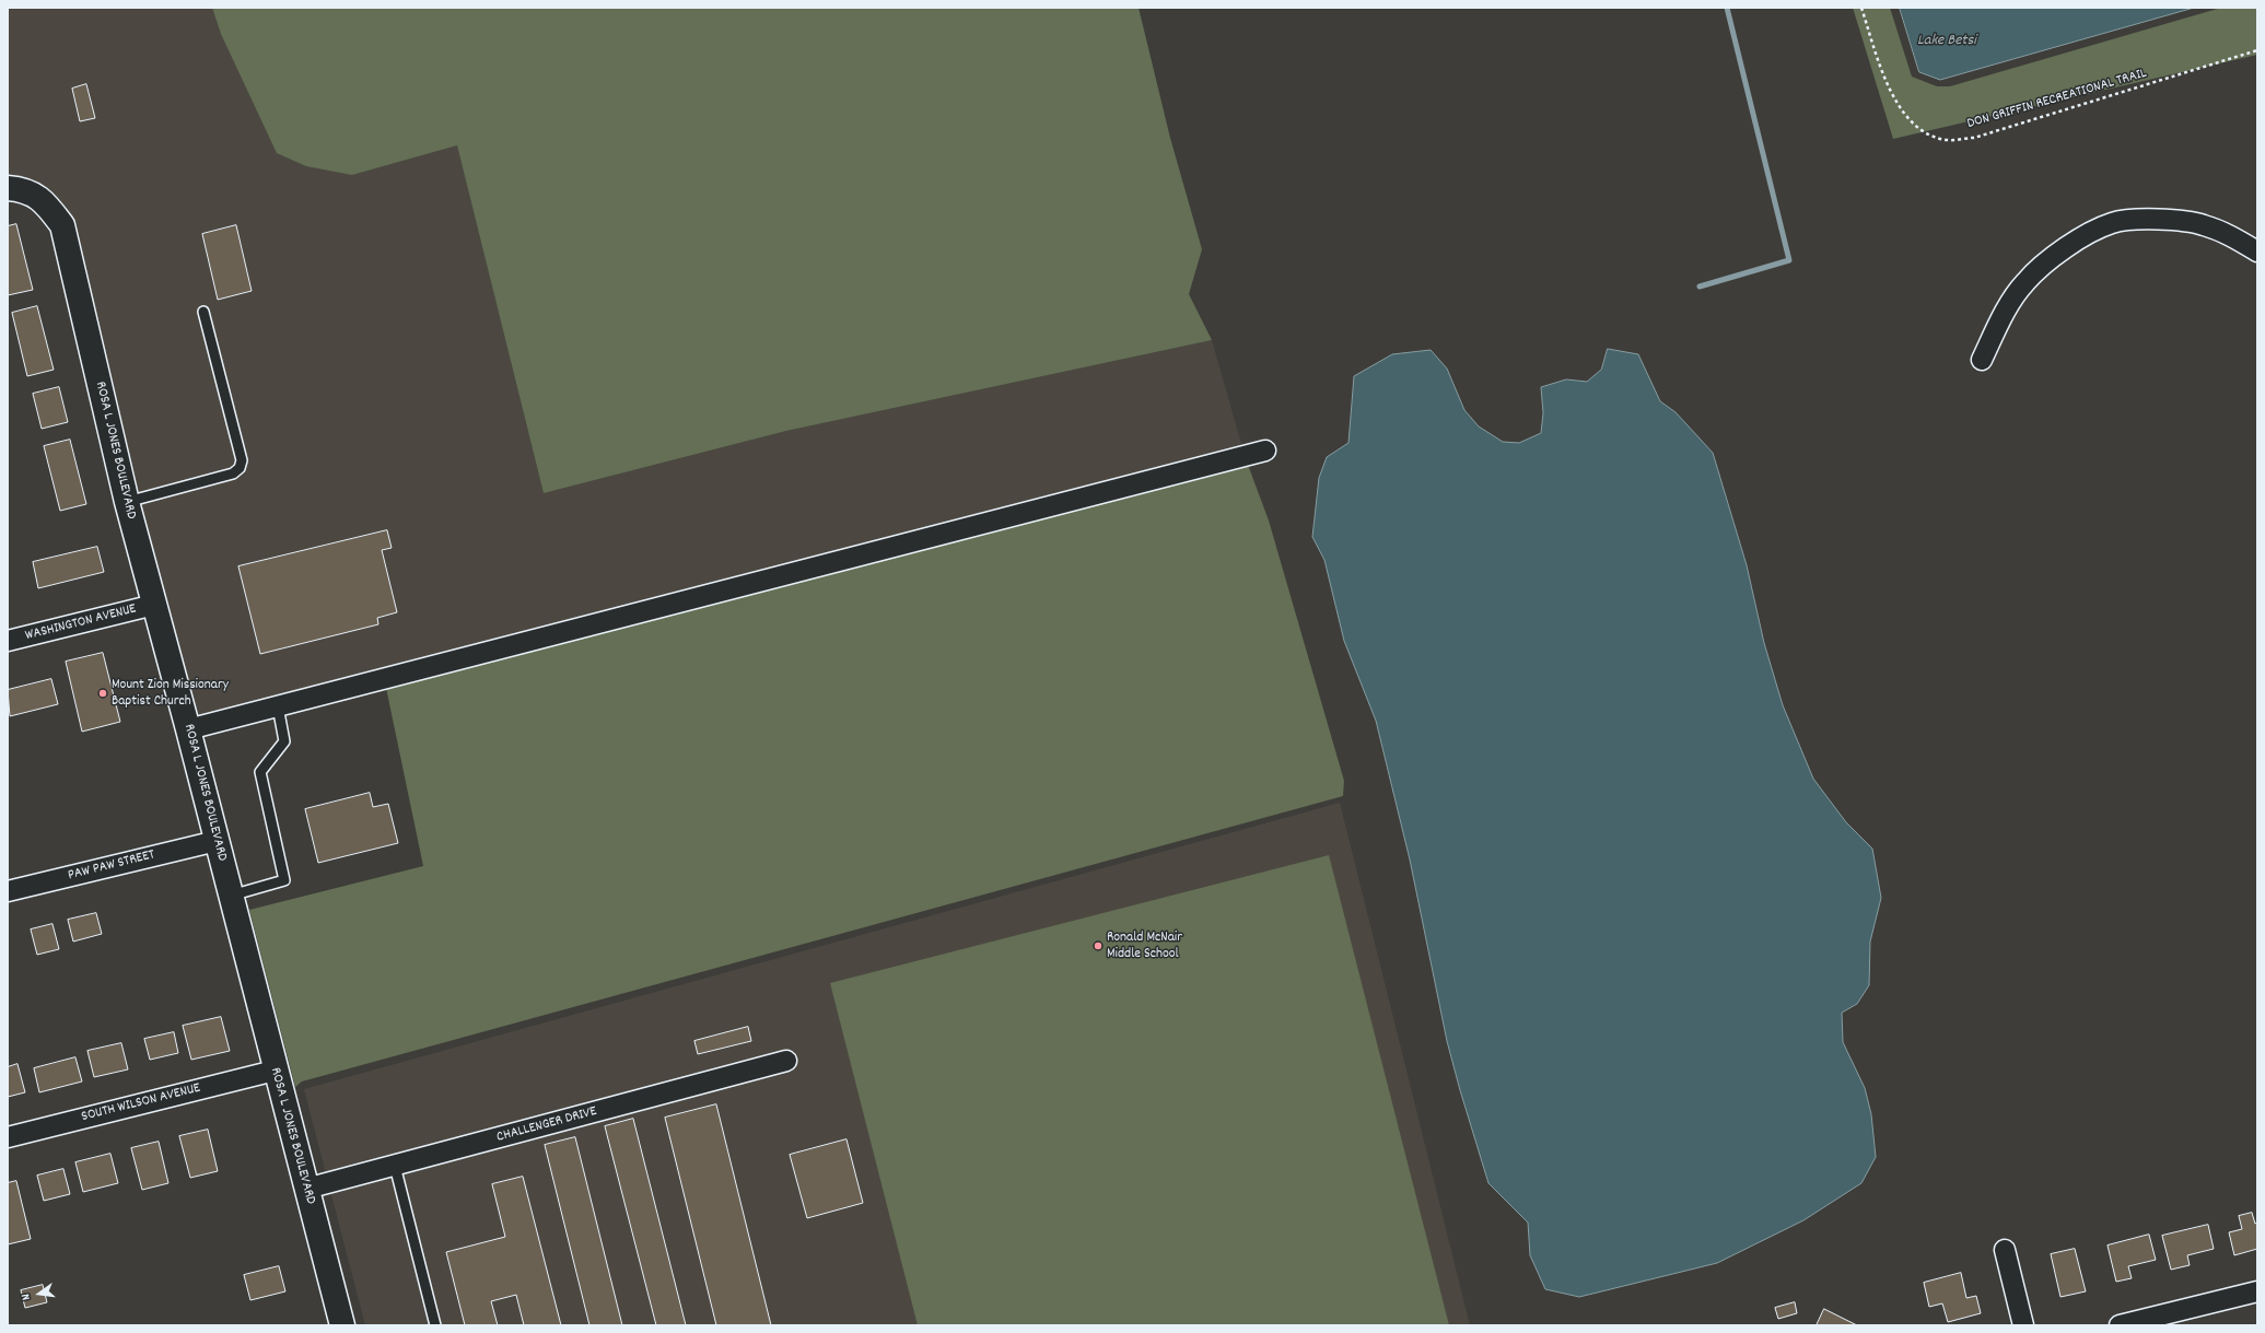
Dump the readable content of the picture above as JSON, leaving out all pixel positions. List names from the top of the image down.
{
  "streets": {
    "street": [
      "ROSA L JONES BOULEVARD",
      "WASHINGTON AVENUE",
      "PAW PAW STREET",
      "SOUTH WILSON AVENUE",
      "CHALLENGER DRIVE"
    ],
    "path": ["DON GRIFFIN RECREATIONAL TRAIL"]
  },
  "crossings": [
    ["ROSA L JONES BOULEVARD", "WASHINGTON AVENUE"],
    ["ROSA L JONES BOULEVARD", "PAW PAW STREET"],
    ["ROSA L JONES BOULEVARD", "SOUTH WILSON AVENUE"],
    ["ROSA L JONES BOULEVARD", "CHALLENGER DRIVE"]
  ],
  "water": ["Lake Betsi"],
  "places": ["Mount Zion Missionary Baptist Church", "Ronald McNair Middle School"],
  "north": "left"
}
